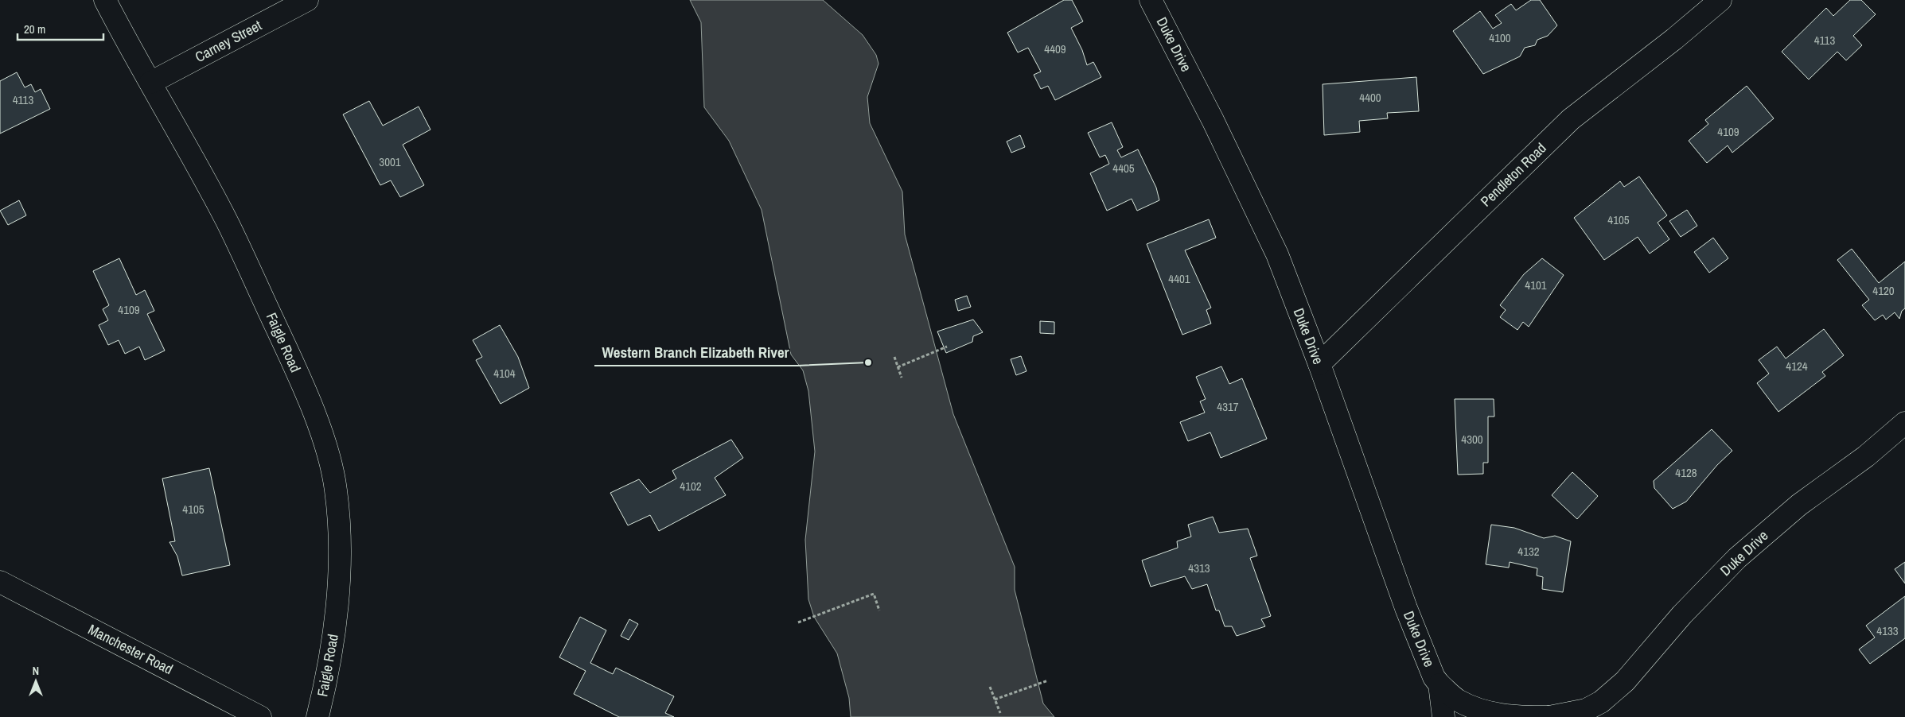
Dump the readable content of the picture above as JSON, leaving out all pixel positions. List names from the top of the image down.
{
  "streets": {
    "street": [
      "Carney Street",
      "Duke Drive",
      "Pendleton Road",
      "Faigle Road",
      "Manchester Road"
    ]
  },
  "crossings": [
    ["Carney Street", "Faigle Road"],
    ["Duke Drive", "Pendleton Road"]
  ],
  "places": ["Western Branch Elizabeth River"],
  "house_numbers": [
    "4100",
    "4113",
    "4409",
    "4400",
    "4113",
    "4109",
    "3001",
    "4405",
    "4105",
    "4401",
    "4101",
    "4120",
    "4109",
    "4124",
    "4104",
    "4317",
    "4300",
    "4128",
    "4102",
    "4105",
    "4132",
    "4313",
    "4133"
  ],
  "scale_bar": "20 m",
  "north": "top"
}
